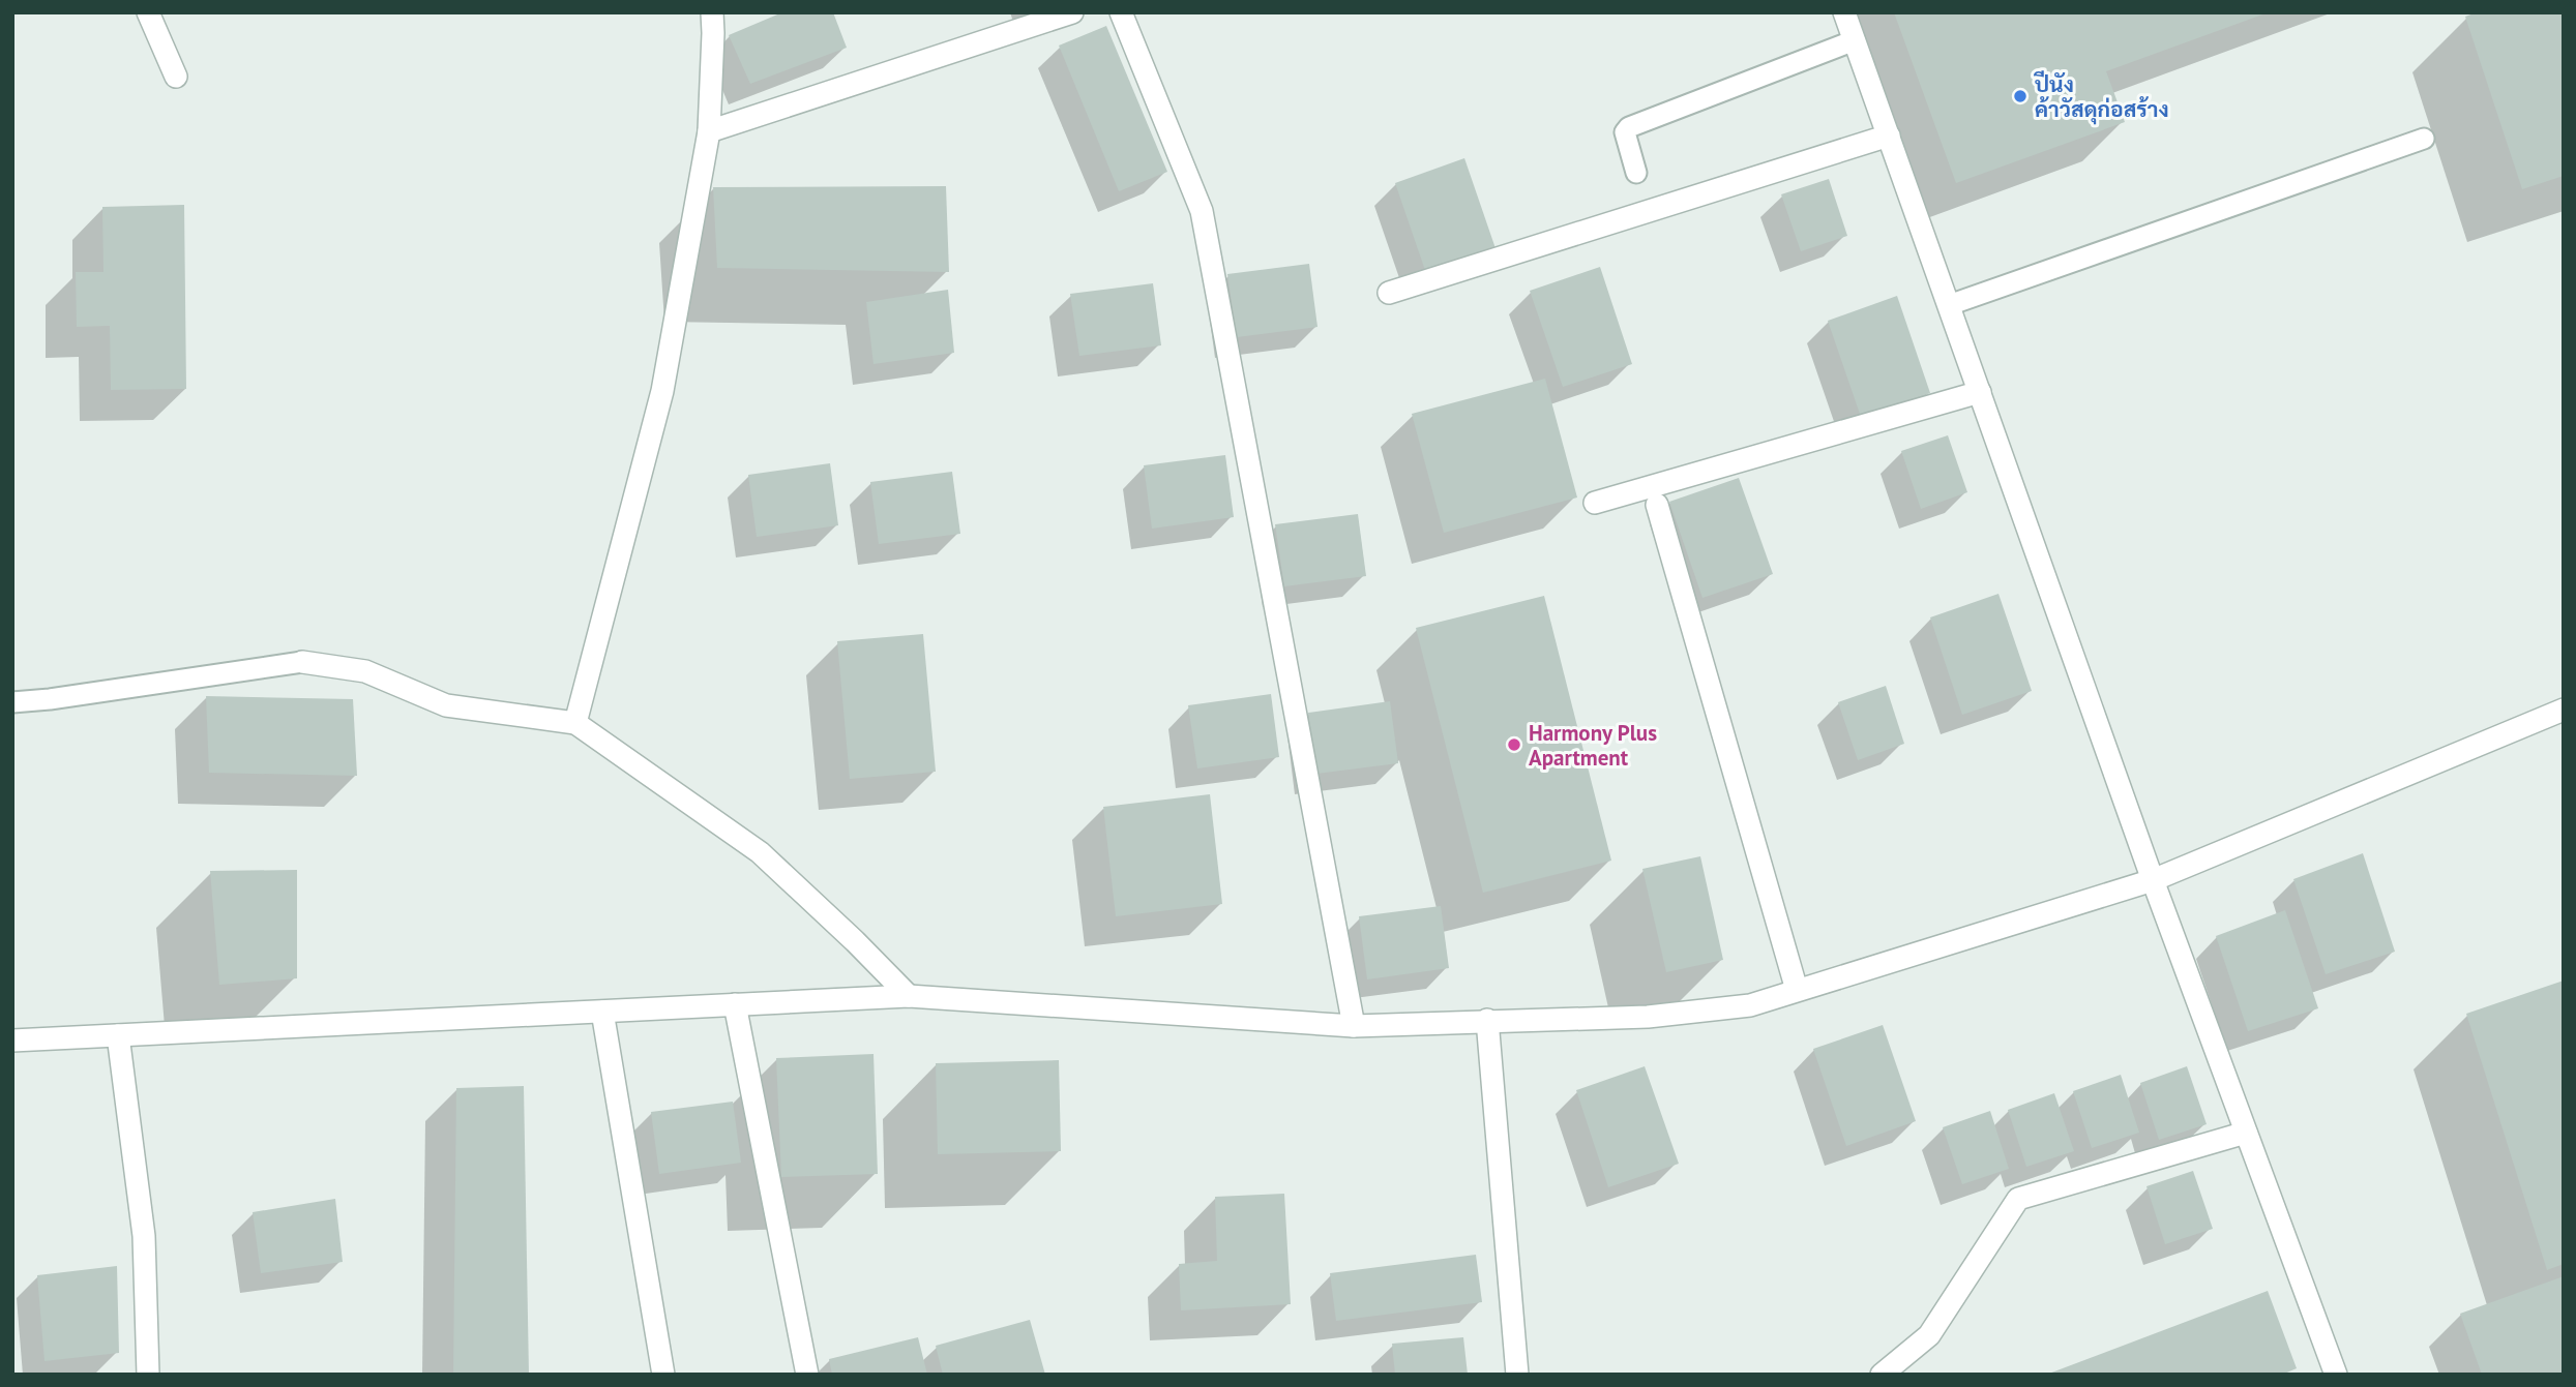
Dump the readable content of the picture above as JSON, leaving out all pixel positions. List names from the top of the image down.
{
  "places": ["ปีนัง ค้าวัสดุก่อสร้าง", "Harmony Plus Apartment"]
}
